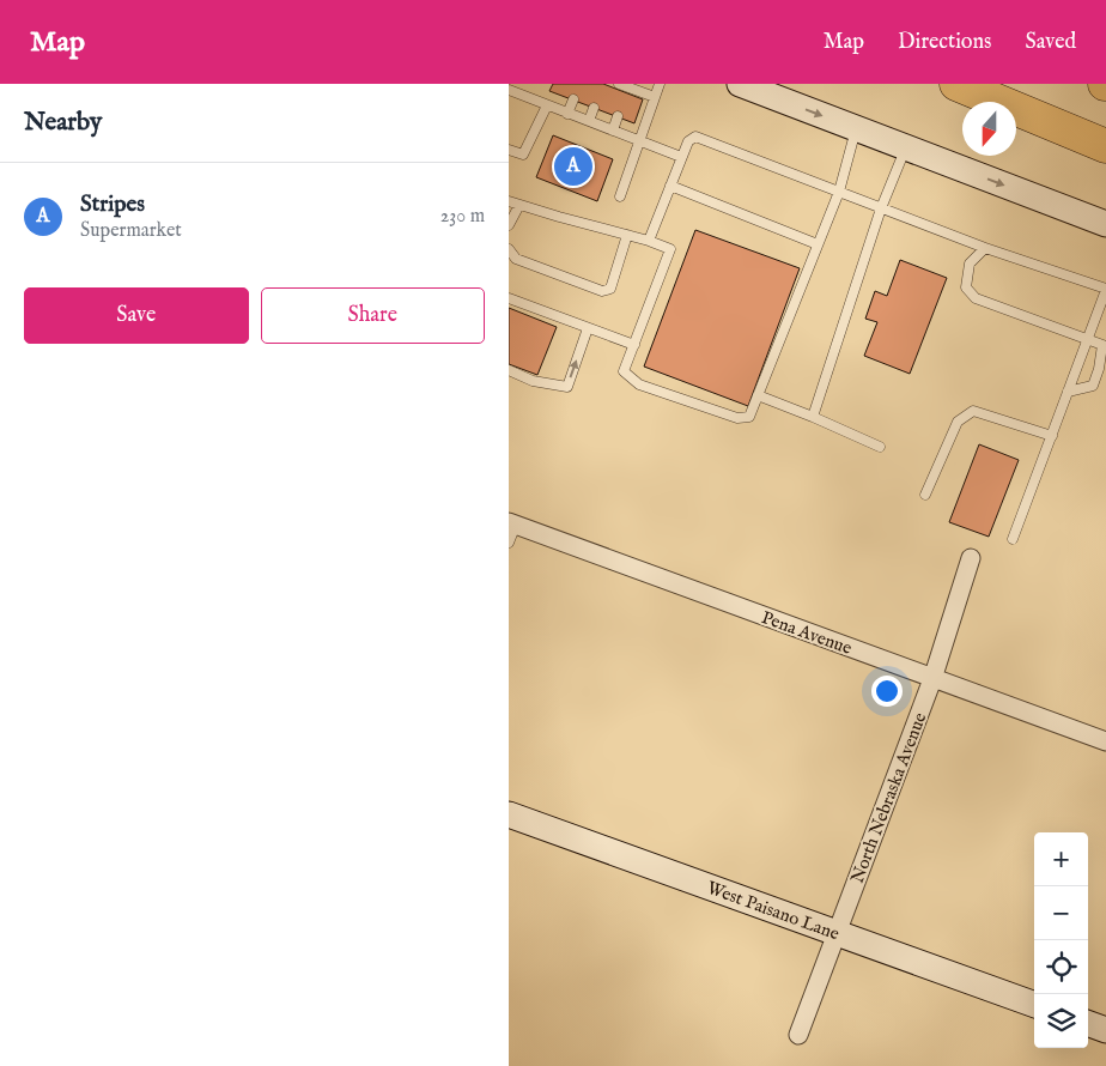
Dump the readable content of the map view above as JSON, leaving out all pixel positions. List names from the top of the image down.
{
  "streets": {
    "street": ["Pena Avenue", "North Nebraska Avenue", "West Paisano Lane"]
  },
  "crossings": [
    ["Pena Avenue", "North Nebraska Avenue"],
    ["North Nebraska Avenue", "West Paisano Lane"]
  ],
  "north": "bottom",
  "page": {
    "header": "Map",
    "nav": ["Map", "Directions", "Saved"],
    "heading": "Nearby",
    "pins": "A",
    "list": [
      {
        "mark": "A",
        "name": "Stripes",
        "note": "Supermarket",
        "value": "230 m"
      }
    ],
    "buttons": ["Save", "Share"],
    "map_buttons": ["+", "−"]
  }
}
